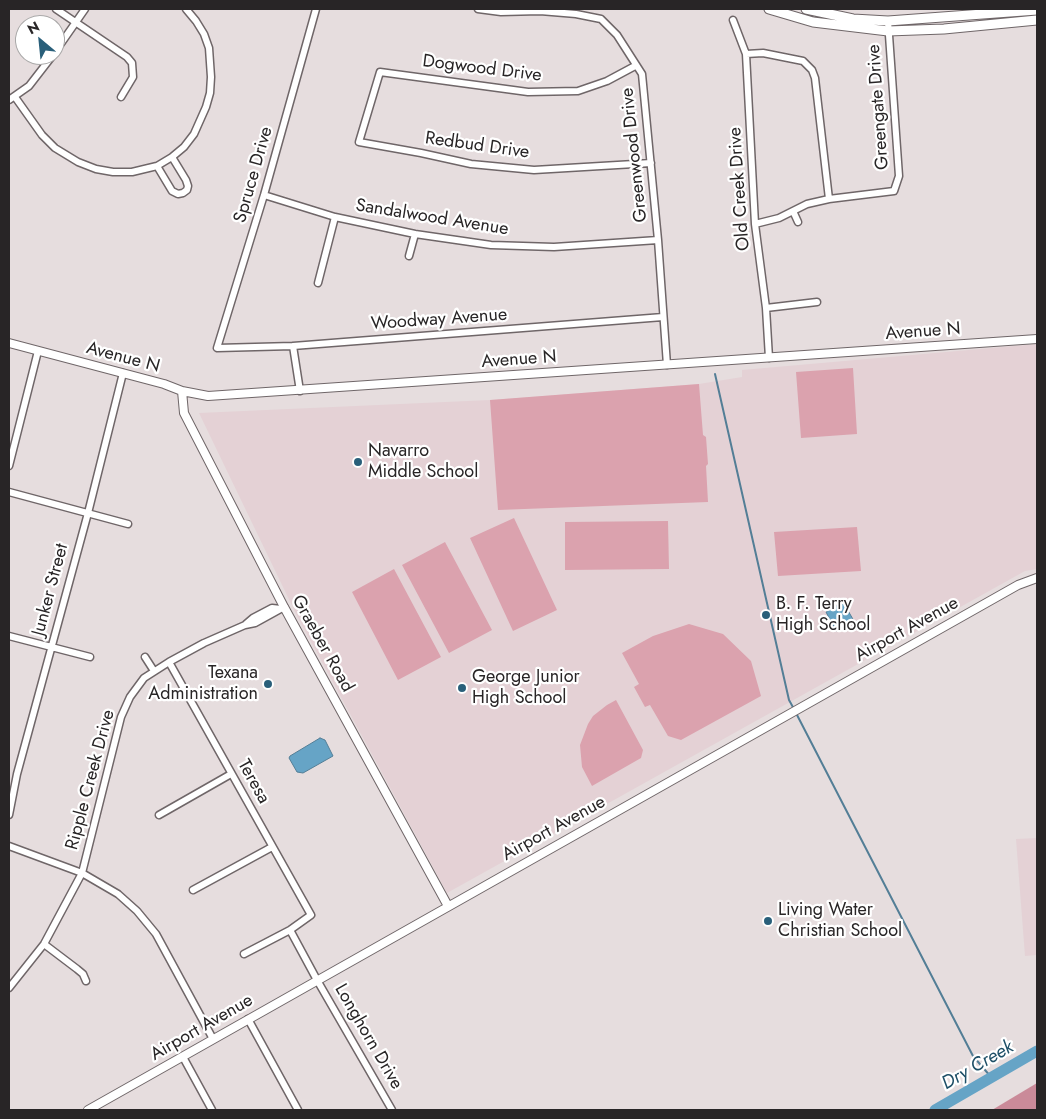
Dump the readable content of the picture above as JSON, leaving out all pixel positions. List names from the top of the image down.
{
  "streets": {
    "street": [
      "Dogwood Drive",
      "Greengate Drive",
      "Redbud Drive",
      "Greenwood Drive",
      "Spruce Drive",
      "Old Creek Drive",
      "Sandalwood Avenue",
      "Woodway Avenue",
      "Avenue N",
      "Junker Street",
      "Airport Avenue",
      "Graeber Road",
      "Ripple Creek Drive",
      "Teresa",
      "Longhorn Drive"
    ]
  },
  "crossings": [
    ["Dogwood Drive", "Redbud Drive"],
    ["Dogwood Drive", "Greenwood Drive"],
    ["Redbud Drive", "Greenwood Drive"],
    ["Greenwood Drive", "Sandalwood Avenue"],
    ["Greenwood Drive", "Woodway Avenue"],
    ["Greenwood Drive", "Avenue N"],
    ["Spruce Drive", "Sandalwood Avenue"],
    ["Spruce Drive", "Woodway Avenue"],
    ["Old Creek Drive", "Avenue N"],
    ["Avenue N", "Junker Street"],
    ["Avenue N", "Graeber Road"],
    ["Airport Avenue", "Graeber Road"],
    ["Airport Avenue", "Longhorn Drive"],
    ["Graeber Road", "Ripple Creek Drive"],
    ["Ripple Creek Drive", "Teresa"],
    ["Teresa", "Longhorn Drive"]
  ],
  "water": ["Dry Creek"],
  "places": [
    "Navarro Middle School",
    "B. F. Terry High School",
    "Texana Administration",
    "George Junior High School",
    "Living Water Christian School"
  ],
  "north": "top left"
}
